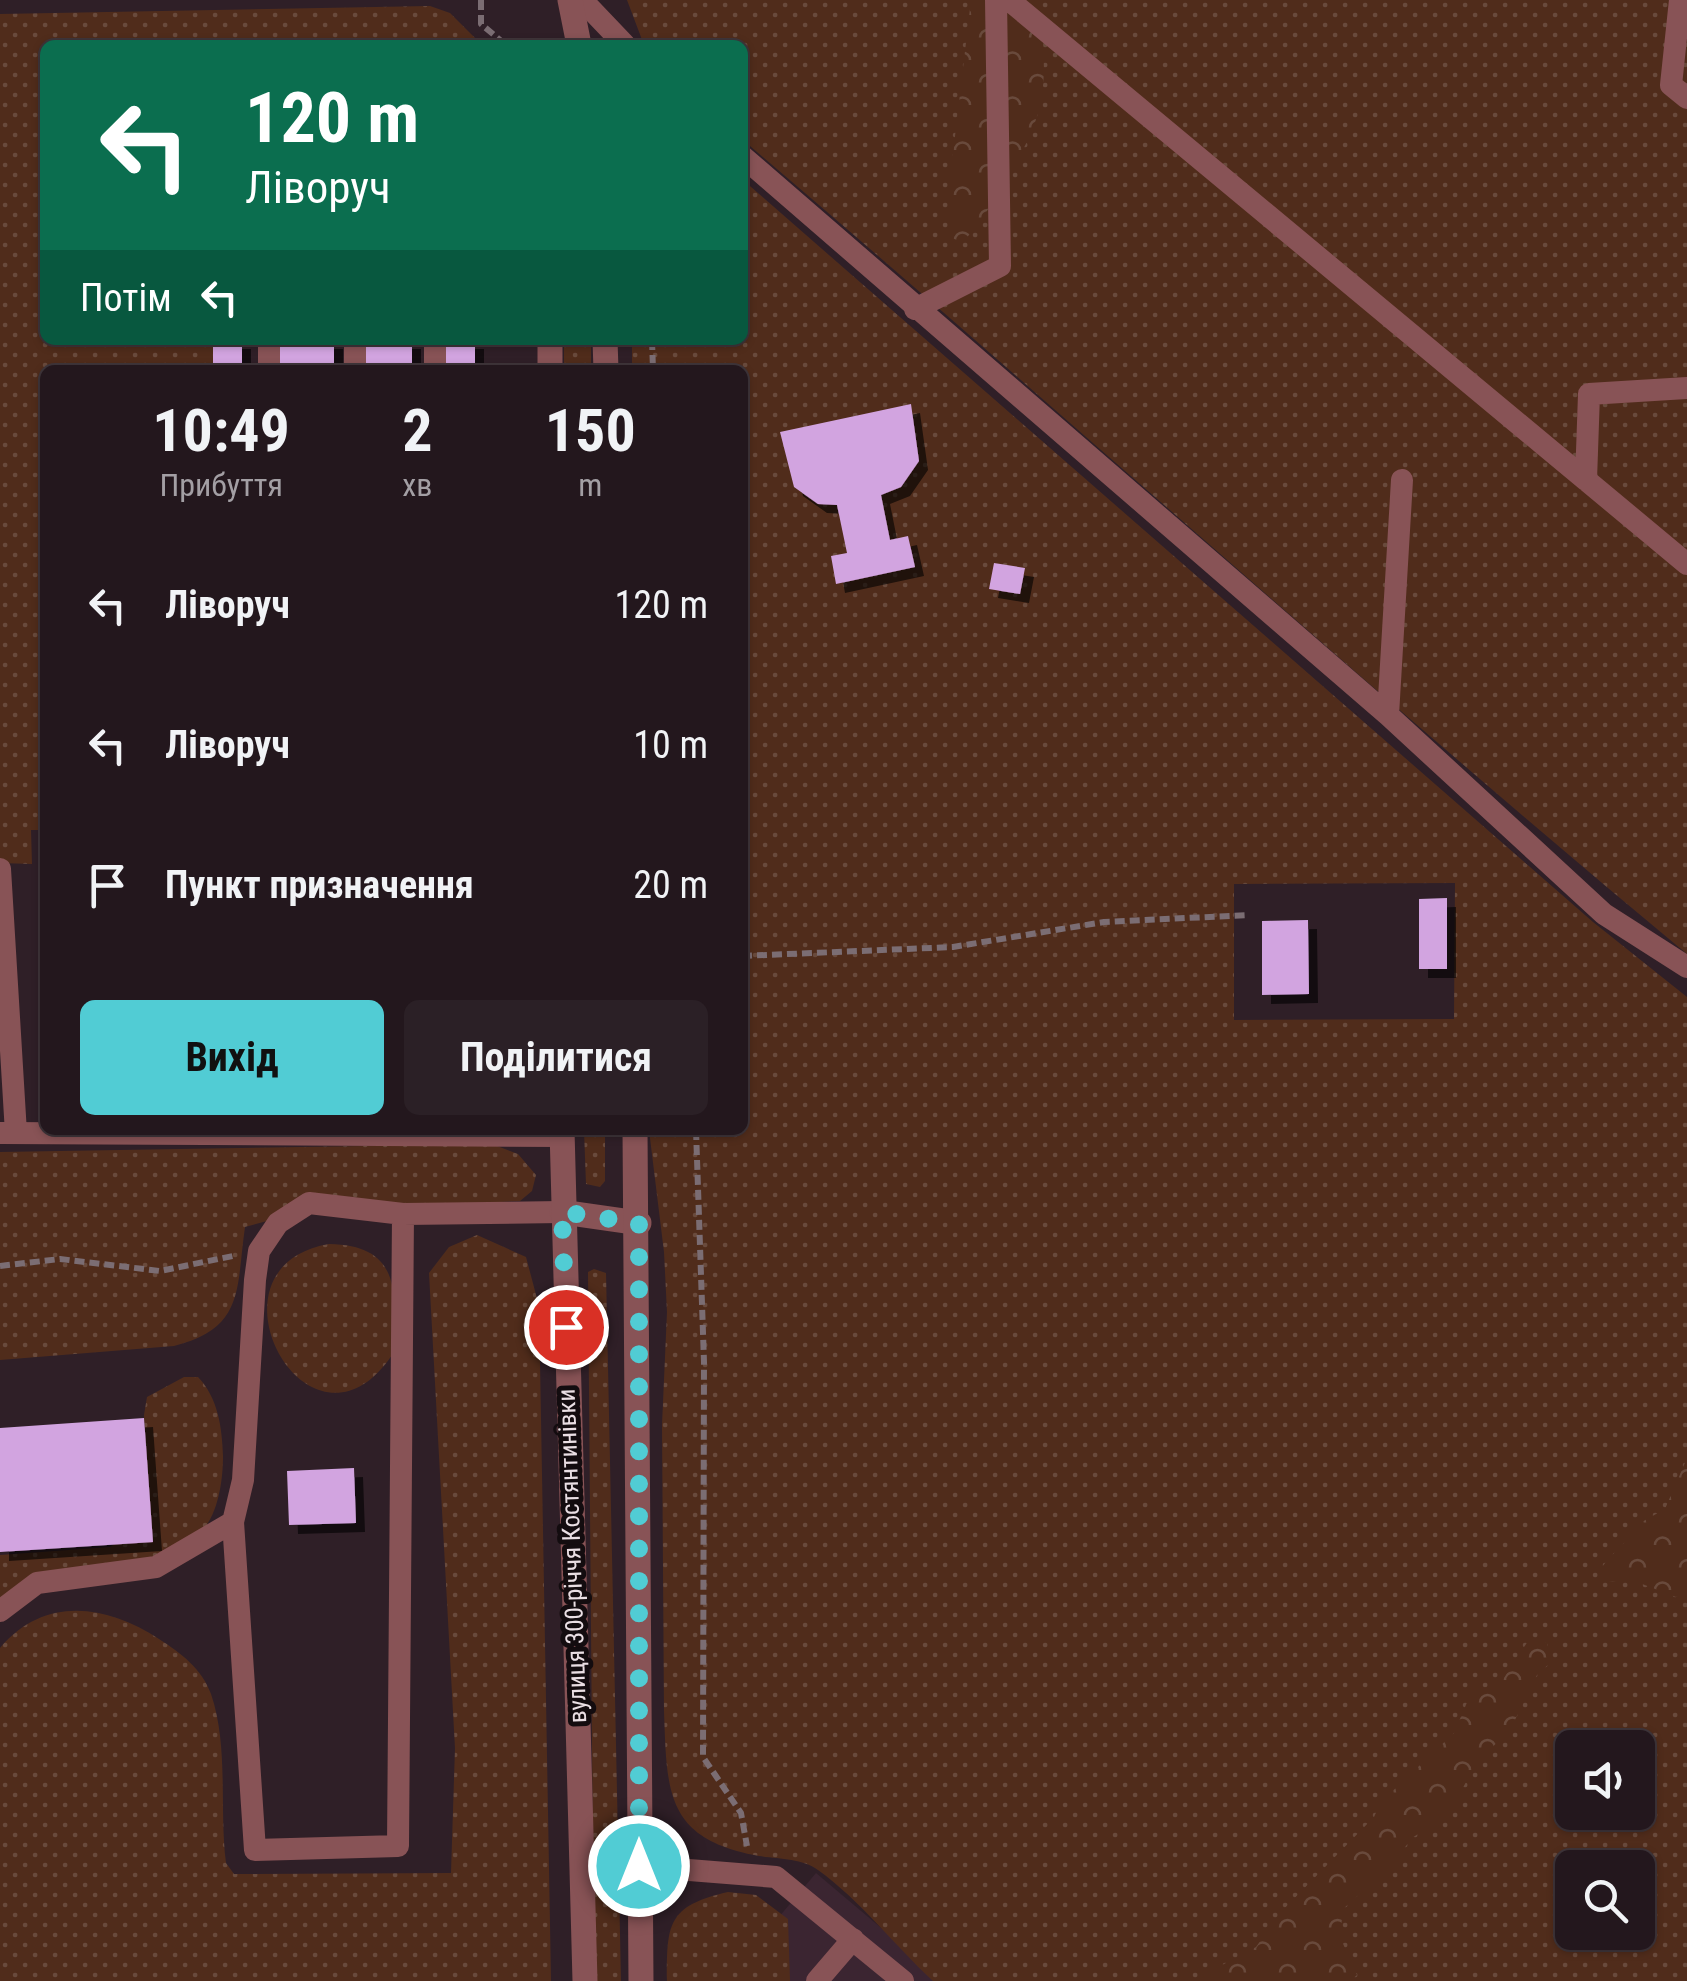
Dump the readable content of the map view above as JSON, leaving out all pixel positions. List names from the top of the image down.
{
  "streets": {
    "street": ["вулиця 300-річчя Костянтинівки"]
  },
  "page": {
    "turn": ["120 m", "Ліворуч"],
    "then": "Потім",
    "eta": [
      "10:49",
      "Прибуття",
      "2",
      "хв",
      "150",
      "m"
    ],
    "list": [
      {
        "name": "Ліворуч",
        "value": "120 m"
      },
      {
        "name": "Ліворуч",
        "value": "10 m"
      },
      {
        "name": "Пункт призначення",
        "value": "20 m"
      }
    ],
    "buttons": ["Вихід", "Поділитися"]
  }
}
